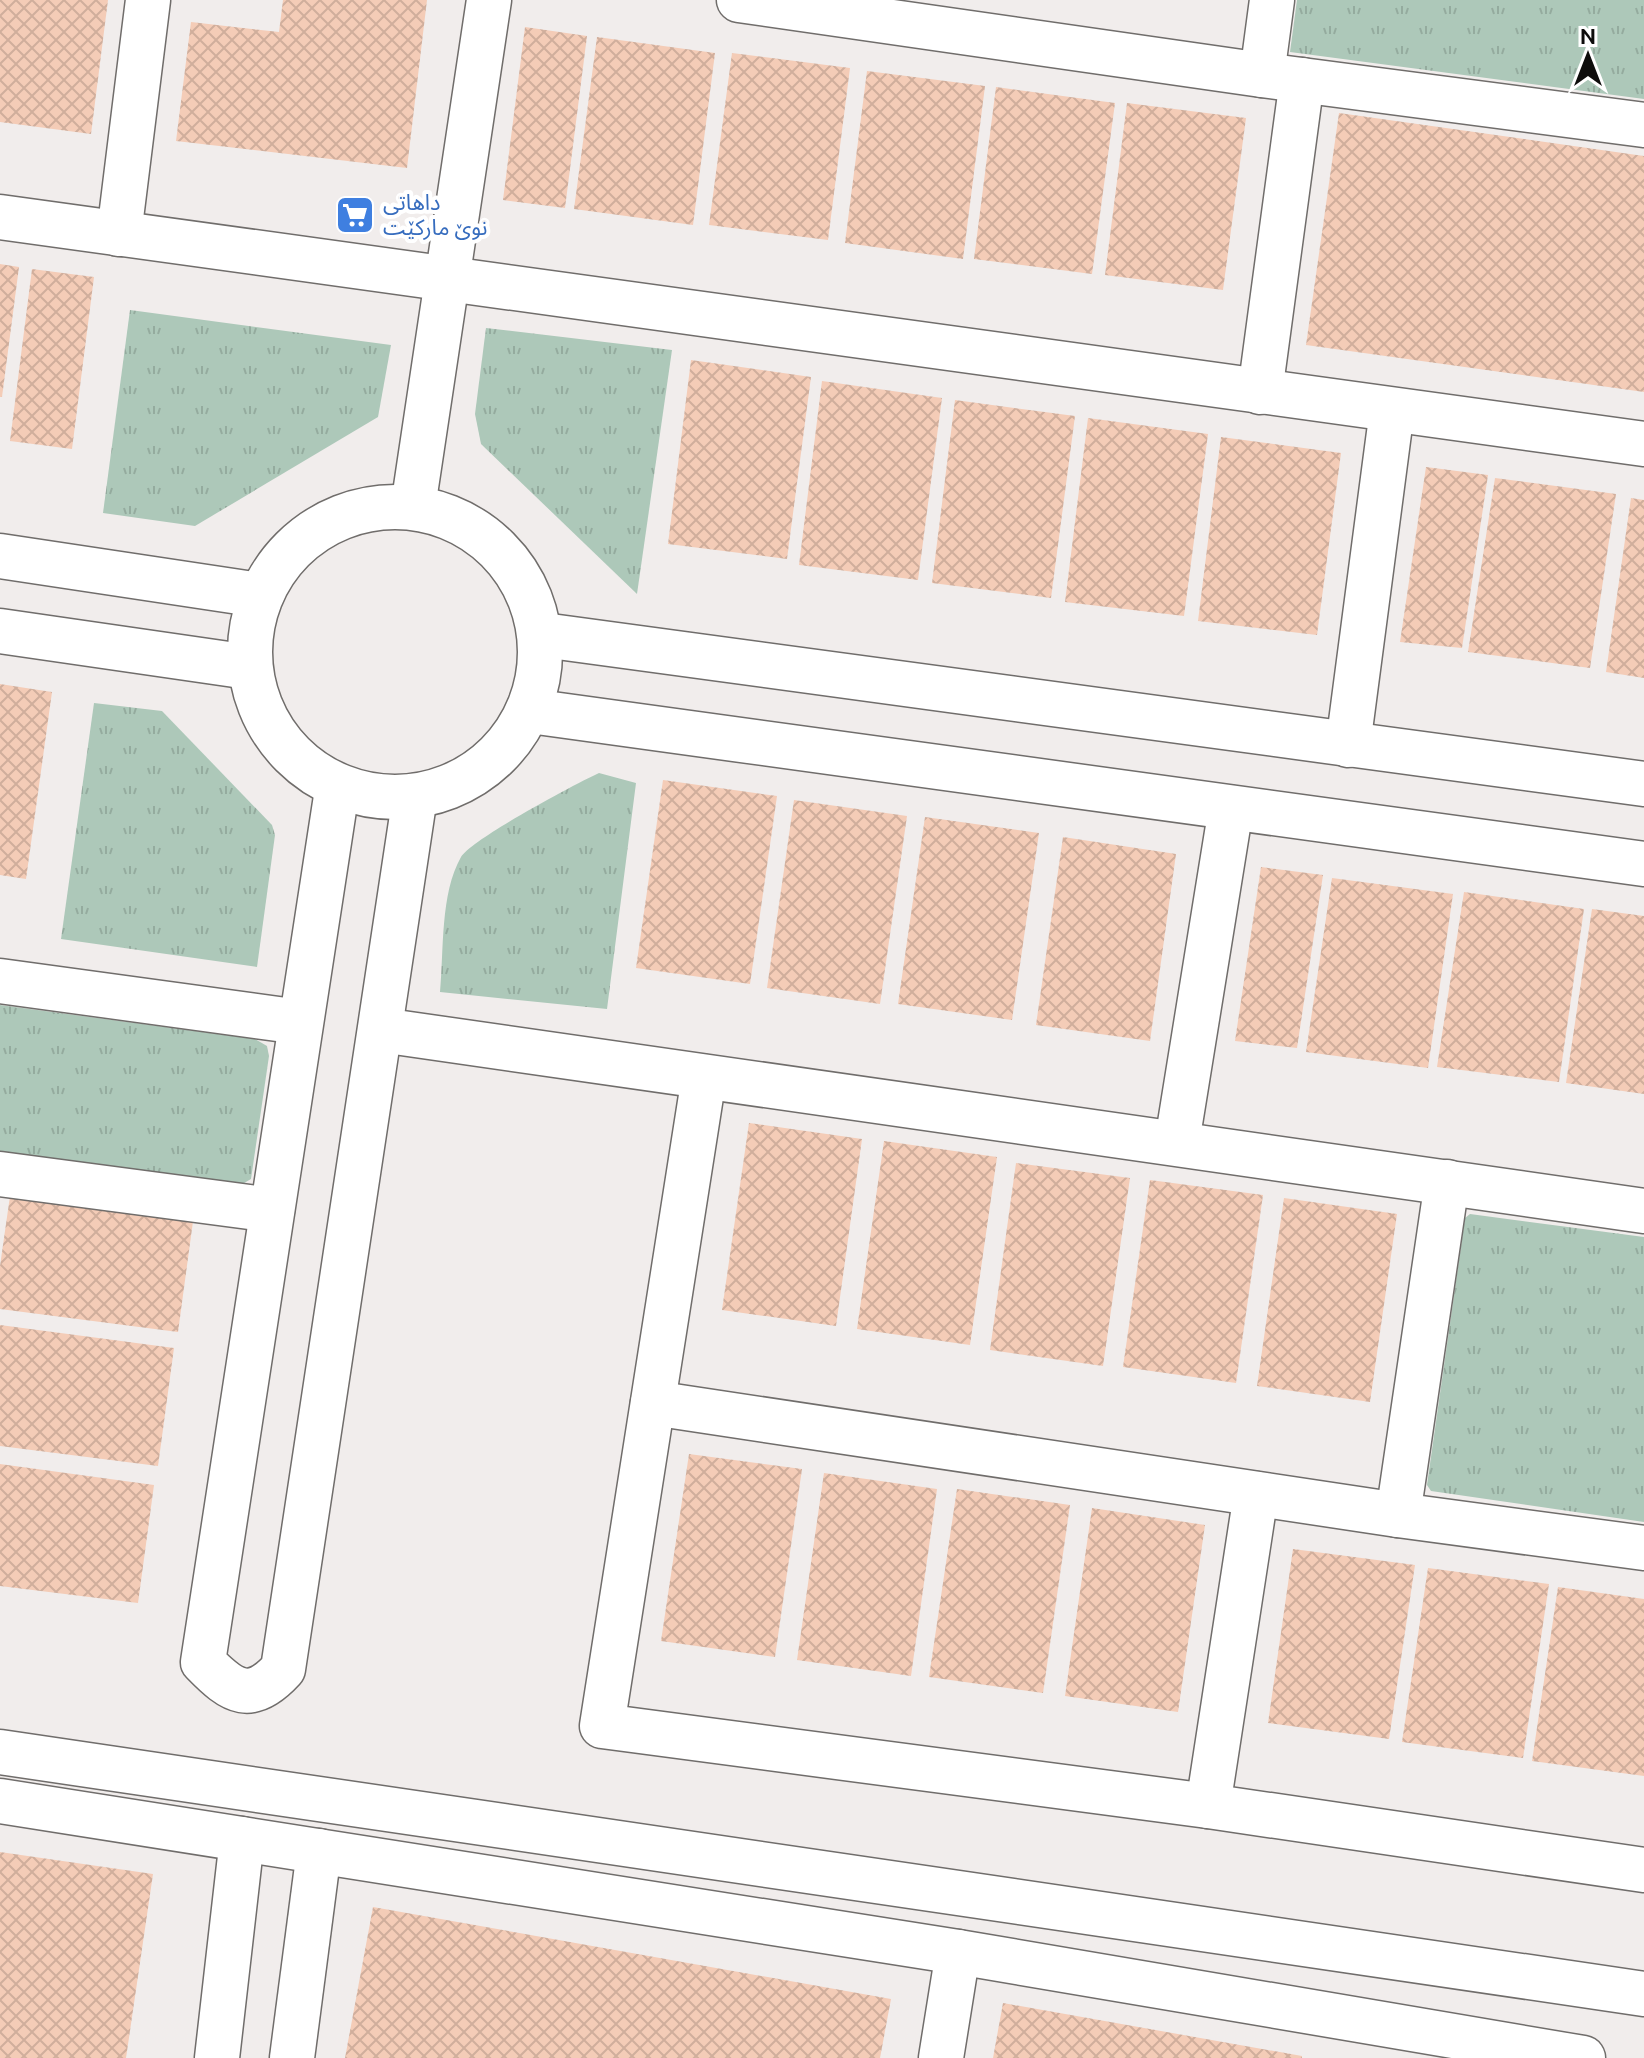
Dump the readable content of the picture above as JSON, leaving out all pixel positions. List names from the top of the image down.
{
  "places": {
    "supermarket": ["داهاتی نوێ مارکێت"]
  },
  "north": "top"
}
